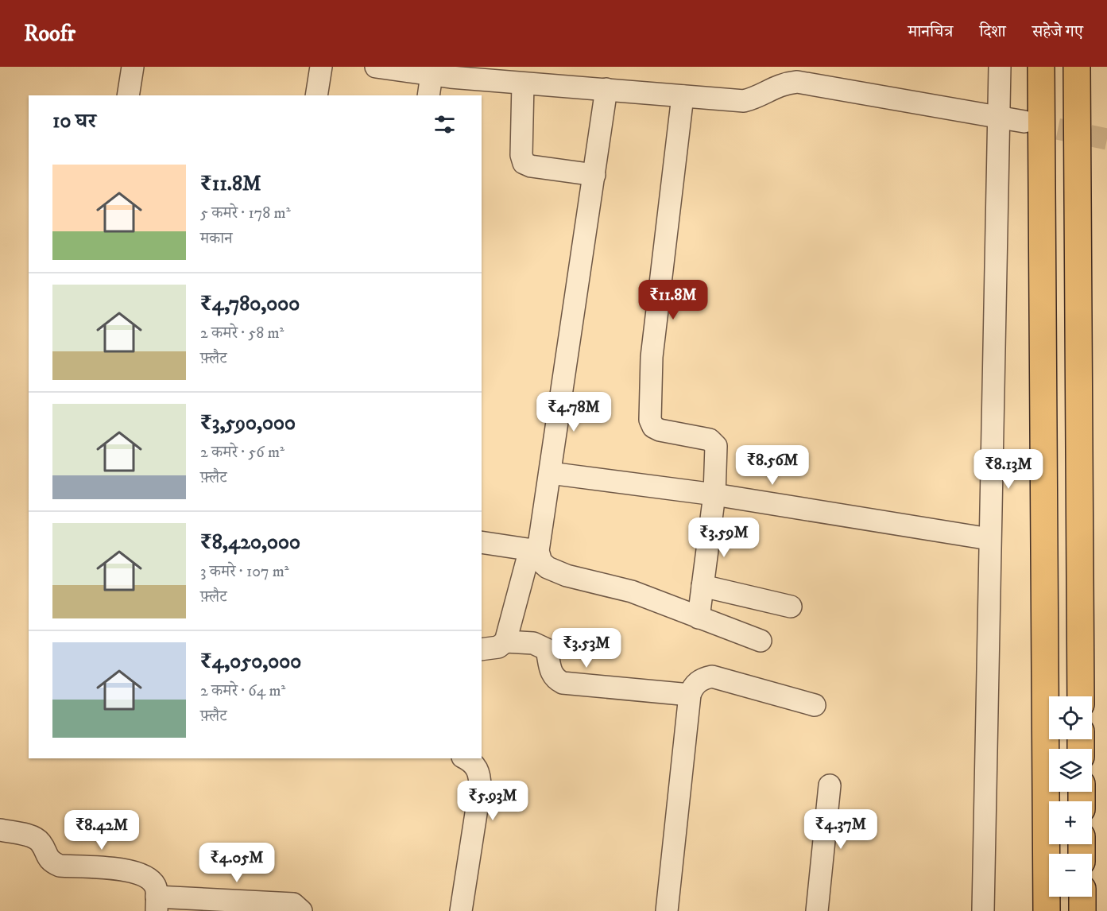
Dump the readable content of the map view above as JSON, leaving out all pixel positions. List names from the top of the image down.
{
  "page": {
    "header": "Roofr",
    "nav": ["मानचित्र", "दिशा", "सहेजे गए"],
    "heading": "10 घर",
    "list": [
      {
        "name": "₹11.8M",
        "note": "5 कमरे · 178 m² · मकान"
      },
      {
        "name": "₹4,780,000",
        "note": "2 कमरे · 58 m² · फ़्लैट"
      },
      {
        "name": "₹3,590,000",
        "note": "2 कमरे · 56 m² · फ़्लैट"
      },
      {
        "name": "₹8,420,000",
        "note": "3 कमरे · 107 m² · फ़्लैट"
      },
      {
        "name": "₹4,050,000",
        "note": "2 कमरे · 64 m² · फ़्लैट"
      }
    ],
    "price": [
      "₹11.8M",
      "₹4.78M",
      "₹8.56M",
      "₹8.13M",
      "₹3.59M",
      "₹3.53M",
      "₹5.93M",
      "₹4.37M",
      "₹8.42M",
      "₹4.05M"
    ],
    "map_buttons": ["+", "−"]
  }
}
